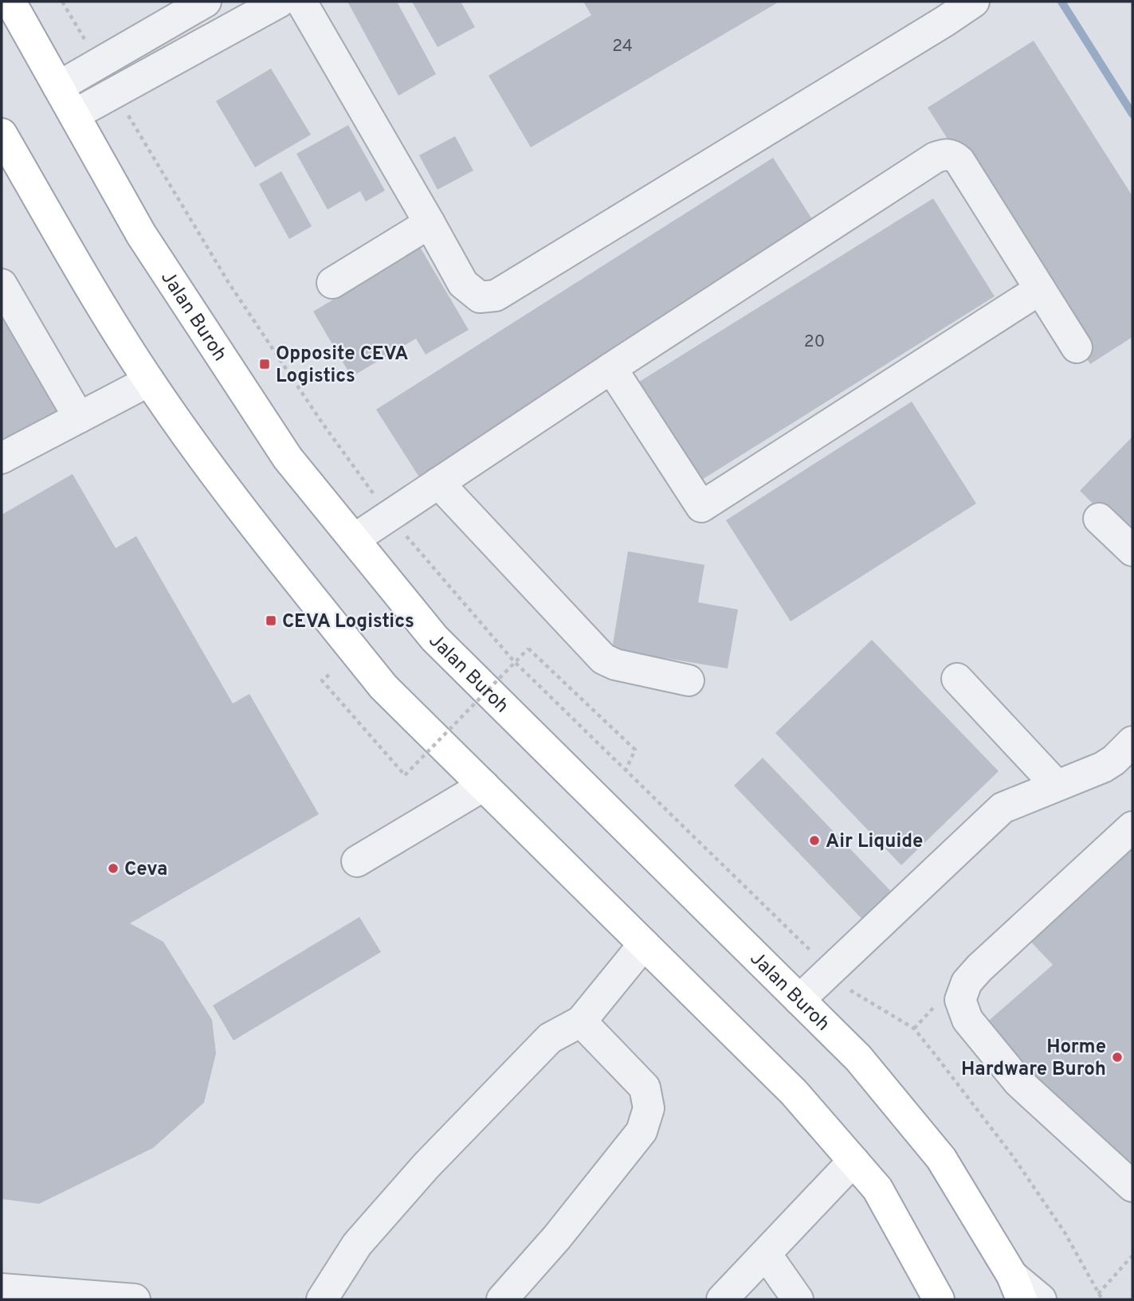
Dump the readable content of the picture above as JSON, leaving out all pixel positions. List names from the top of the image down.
{
  "streets": {
    "main road": ["Jalan Buroh"]
  },
  "places": {
    "transit": ["Opposite CEVA Logistics", "CEVA Logistics"],
    "other": ["Air Liquide", "Ceva", "Horme Hardware Buroh"]
  },
  "house_numbers": ["24", "20"]
}
